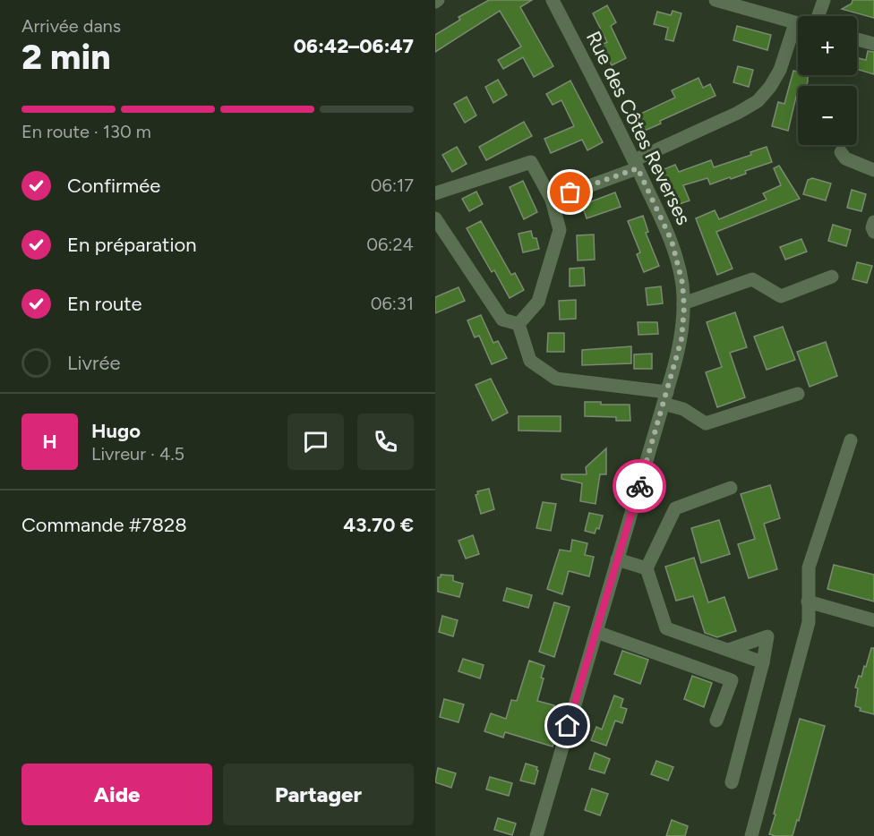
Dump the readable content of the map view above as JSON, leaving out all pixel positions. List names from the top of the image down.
{
  "streets": {
    "street": ["Rue des Côtes Reverses"]
  },
  "page": {
    "heading": ["2 min", "Arrivée dans", "06:42–06:47"],
    "panel": [
      "Hugo",
      "Livreur · 4.5",
      "Commande #7828",
      "43.70 €"
    ],
    "map_buttons": ["+", "−"],
    "bar": "En route · 130 m",
    "list": [
      ["Confirmée", "06:17"],
      ["En préparation", "06:24"],
      ["En route", "06:31"],
      "Livrée"
    ],
    "round": "H",
    "buttons": ["Aide", "Partager"]
  }
}
